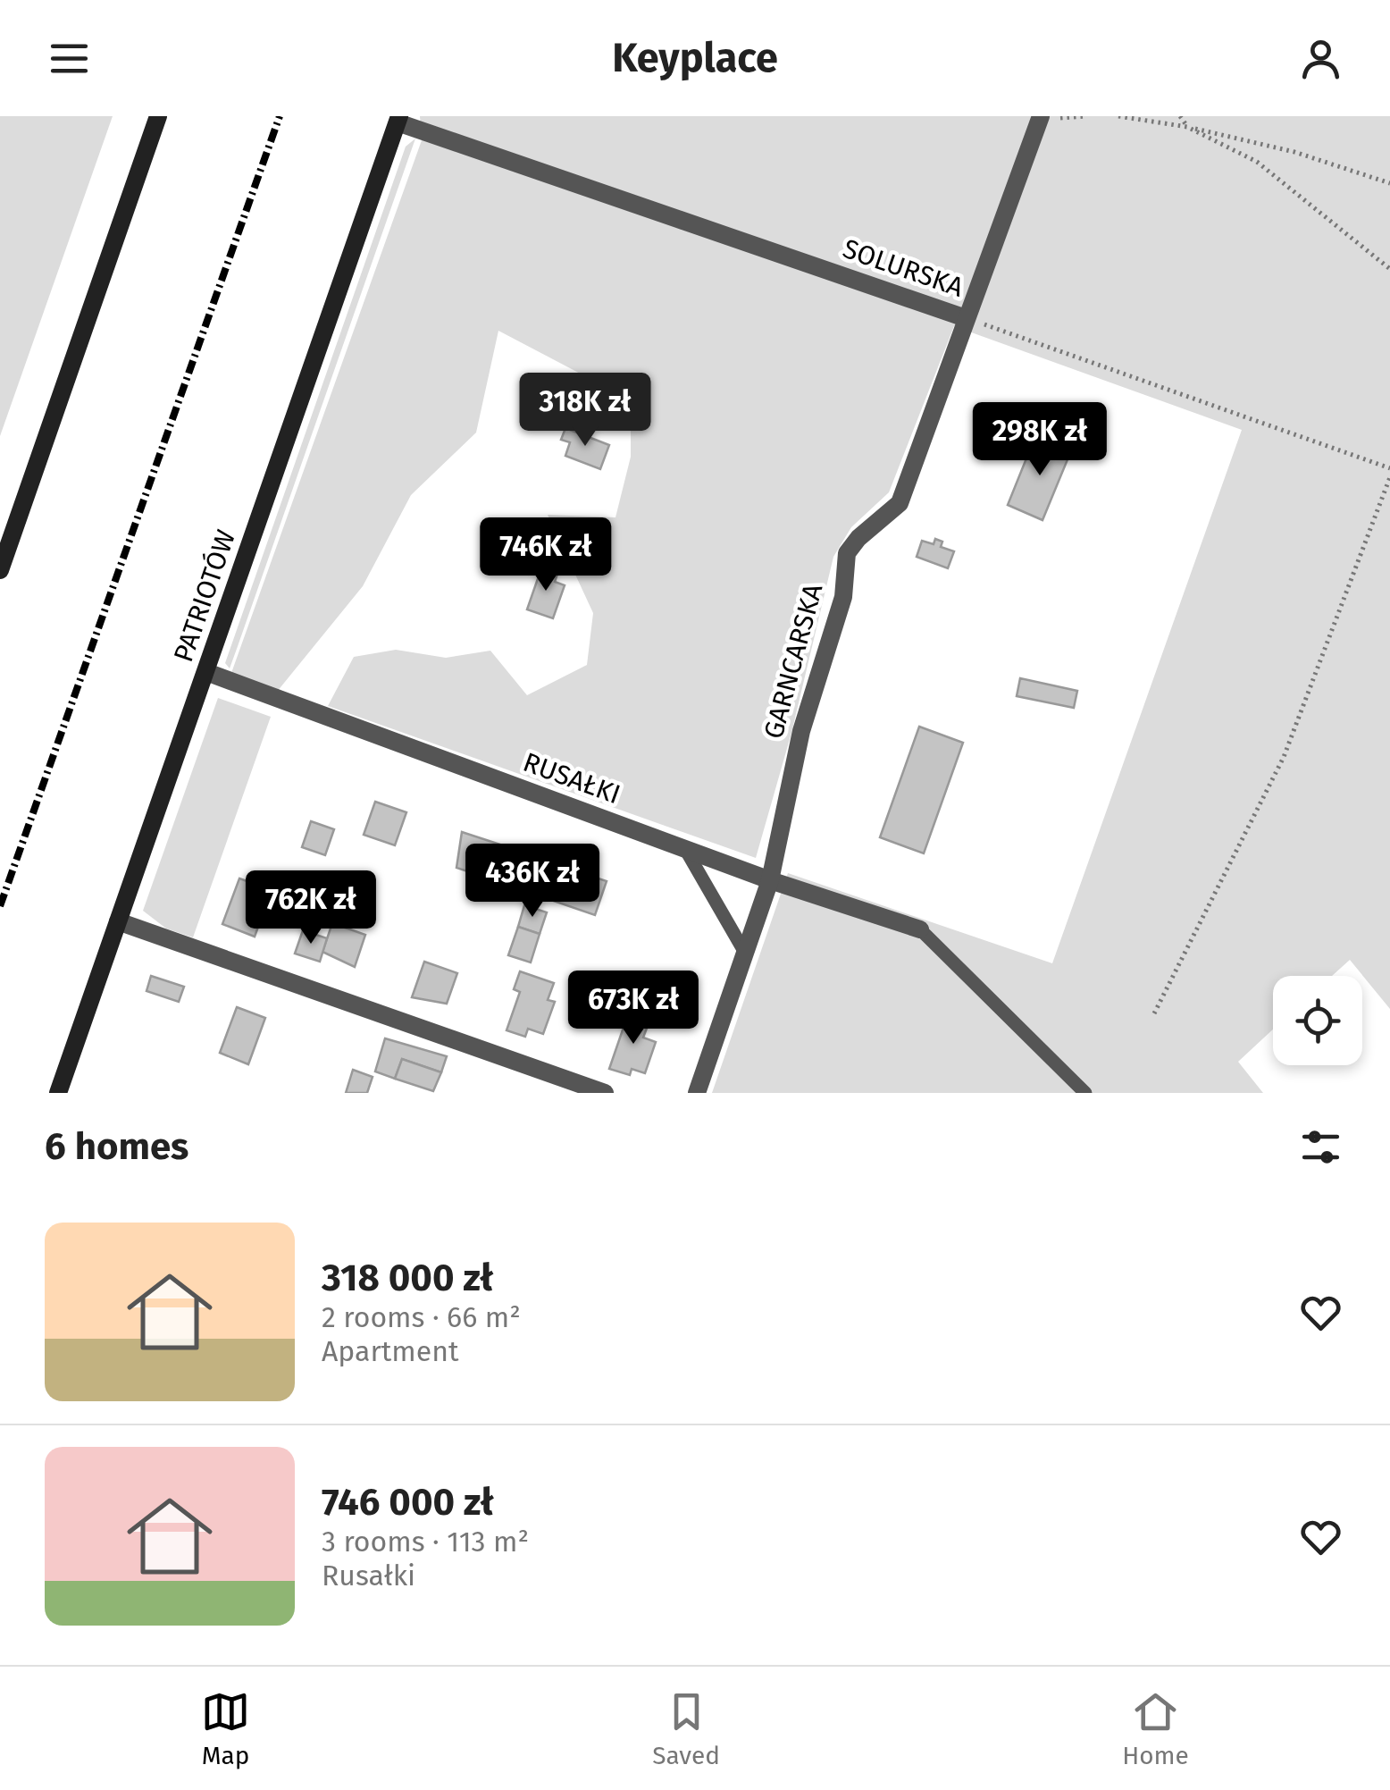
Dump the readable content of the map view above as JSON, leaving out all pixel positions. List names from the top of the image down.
{
  "streets": {
    "main road": ["PATRIOTÓW"],
    "street": ["SOLURSKA", "GARNCARSKA", "RUSAŁKI"]
  },
  "crossings": [
    ["SOLURSKA", "PATRIOTÓW"],
    ["SOLURSKA", "GARNCARSKA"],
    ["PATRIOTÓW", "RUSAŁKI"],
    ["GARNCARSKA", "RUSAŁKI"]
  ],
  "page": {
    "header": "Keyplace",
    "price": [
      "318K zł",
      "298K zł",
      "746K zł",
      "436K zł",
      "762K zł",
      "673K zł"
    ],
    "heading": "6 homes",
    "list": [
      {
        "name": "318 000 zł",
        "note": "2 rooms · 66 m² · Apartment"
      },
      {
        "name": "746 000 zł",
        "note": "3 rooms · 113 m² · Rusałki"
      }
    ],
    "tabs": ["Map", "Saved", "Home"]
  }
}
